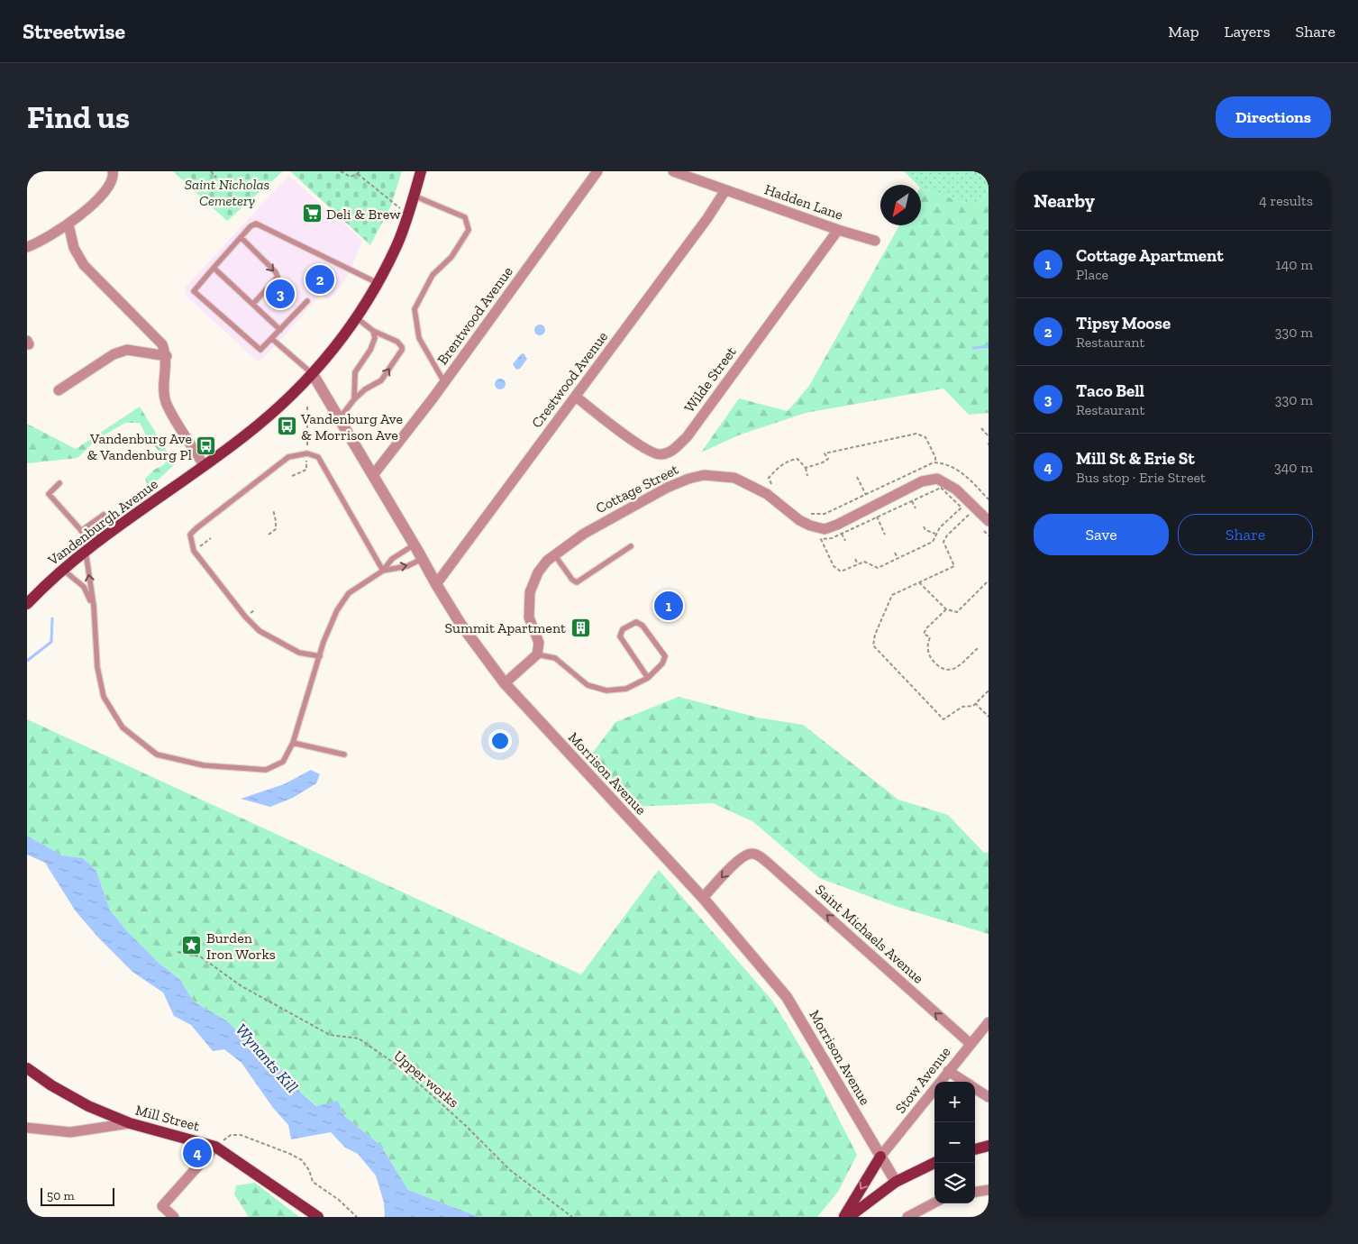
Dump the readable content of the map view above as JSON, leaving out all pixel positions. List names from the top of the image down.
{
  "streets": {
    "main road": ["Vandenburgh Avenue", "Mill Street"],
    "street": [
      "Hadden Lane",
      "Brentwood Avenue",
      "Crestwood Avenue",
      "Wilde Street",
      "Cottage Street",
      "Morrison Avenue",
      "Saint Michaels Avenue",
      "Stow Avenue"
    ],
    "path": ["Upper works"]
  },
  "crossings": [
    ["Hadden Lane", "Crestwood Avenue"],
    ["Hadden Lane", "Wilde Street"],
    ["Brentwood Avenue", "Morrison Avenue"],
    ["Crestwood Avenue", "Wilde Street"],
    ["Crestwood Avenue", "Morrison Avenue"],
    ["Vandenburgh Avenue", "Morrison Avenue"],
    ["Morrison Avenue", "Saint Michaels Avenue"],
    ["Morrison Avenue", "Stow Avenue"],
    ["Saint Michaels Avenue", "Stow Avenue"]
  ],
  "one_way": ["Saint Michaels Avenue"],
  "water": ["Wynants Kill"],
  "parks": ["Saint Nicholas Cemetery"],
  "places": {
    "supermarket": ["Deli & Brew"],
    "bus stop": ["Vandenburg Ave & Morrison Ave", "Vandenburg Ave & Vandenburg Pl"],
    "building": ["Summit Apartment"],
    "place": ["Burden Iron Works"]
  },
  "scale_bar": "50 m",
  "north": "bottom left",
  "page": {
    "header": "Streetwise",
    "nav": ["Map", "Layers", "Share"],
    "buttons": [
      "Directions",
      ["Save", "Share"]
    ],
    "title": "Find us",
    "heading": ["Nearby", "4 results"],
    "list": [
      {
        "mark": "1",
        "name": "Cottage Apartment",
        "note": "Place",
        "value": "140 m"
      },
      {
        "mark": "2",
        "name": "Tipsy Moose",
        "note": "Restaurant",
        "value": "330 m"
      },
      {
        "mark": "3",
        "name": "Taco Bell",
        "note": "Restaurant",
        "value": "330 m"
      },
      {
        "mark": "4",
        "name": "Mill St & Erie St",
        "note": "Bus stop · Erie Street",
        "value": "340 m"
      }
    ],
    "pins": [
      "2",
      "3",
      "1",
      "4"
    ],
    "map_buttons": ["+", "−"],
    "scale": "50 m"
  }
}
